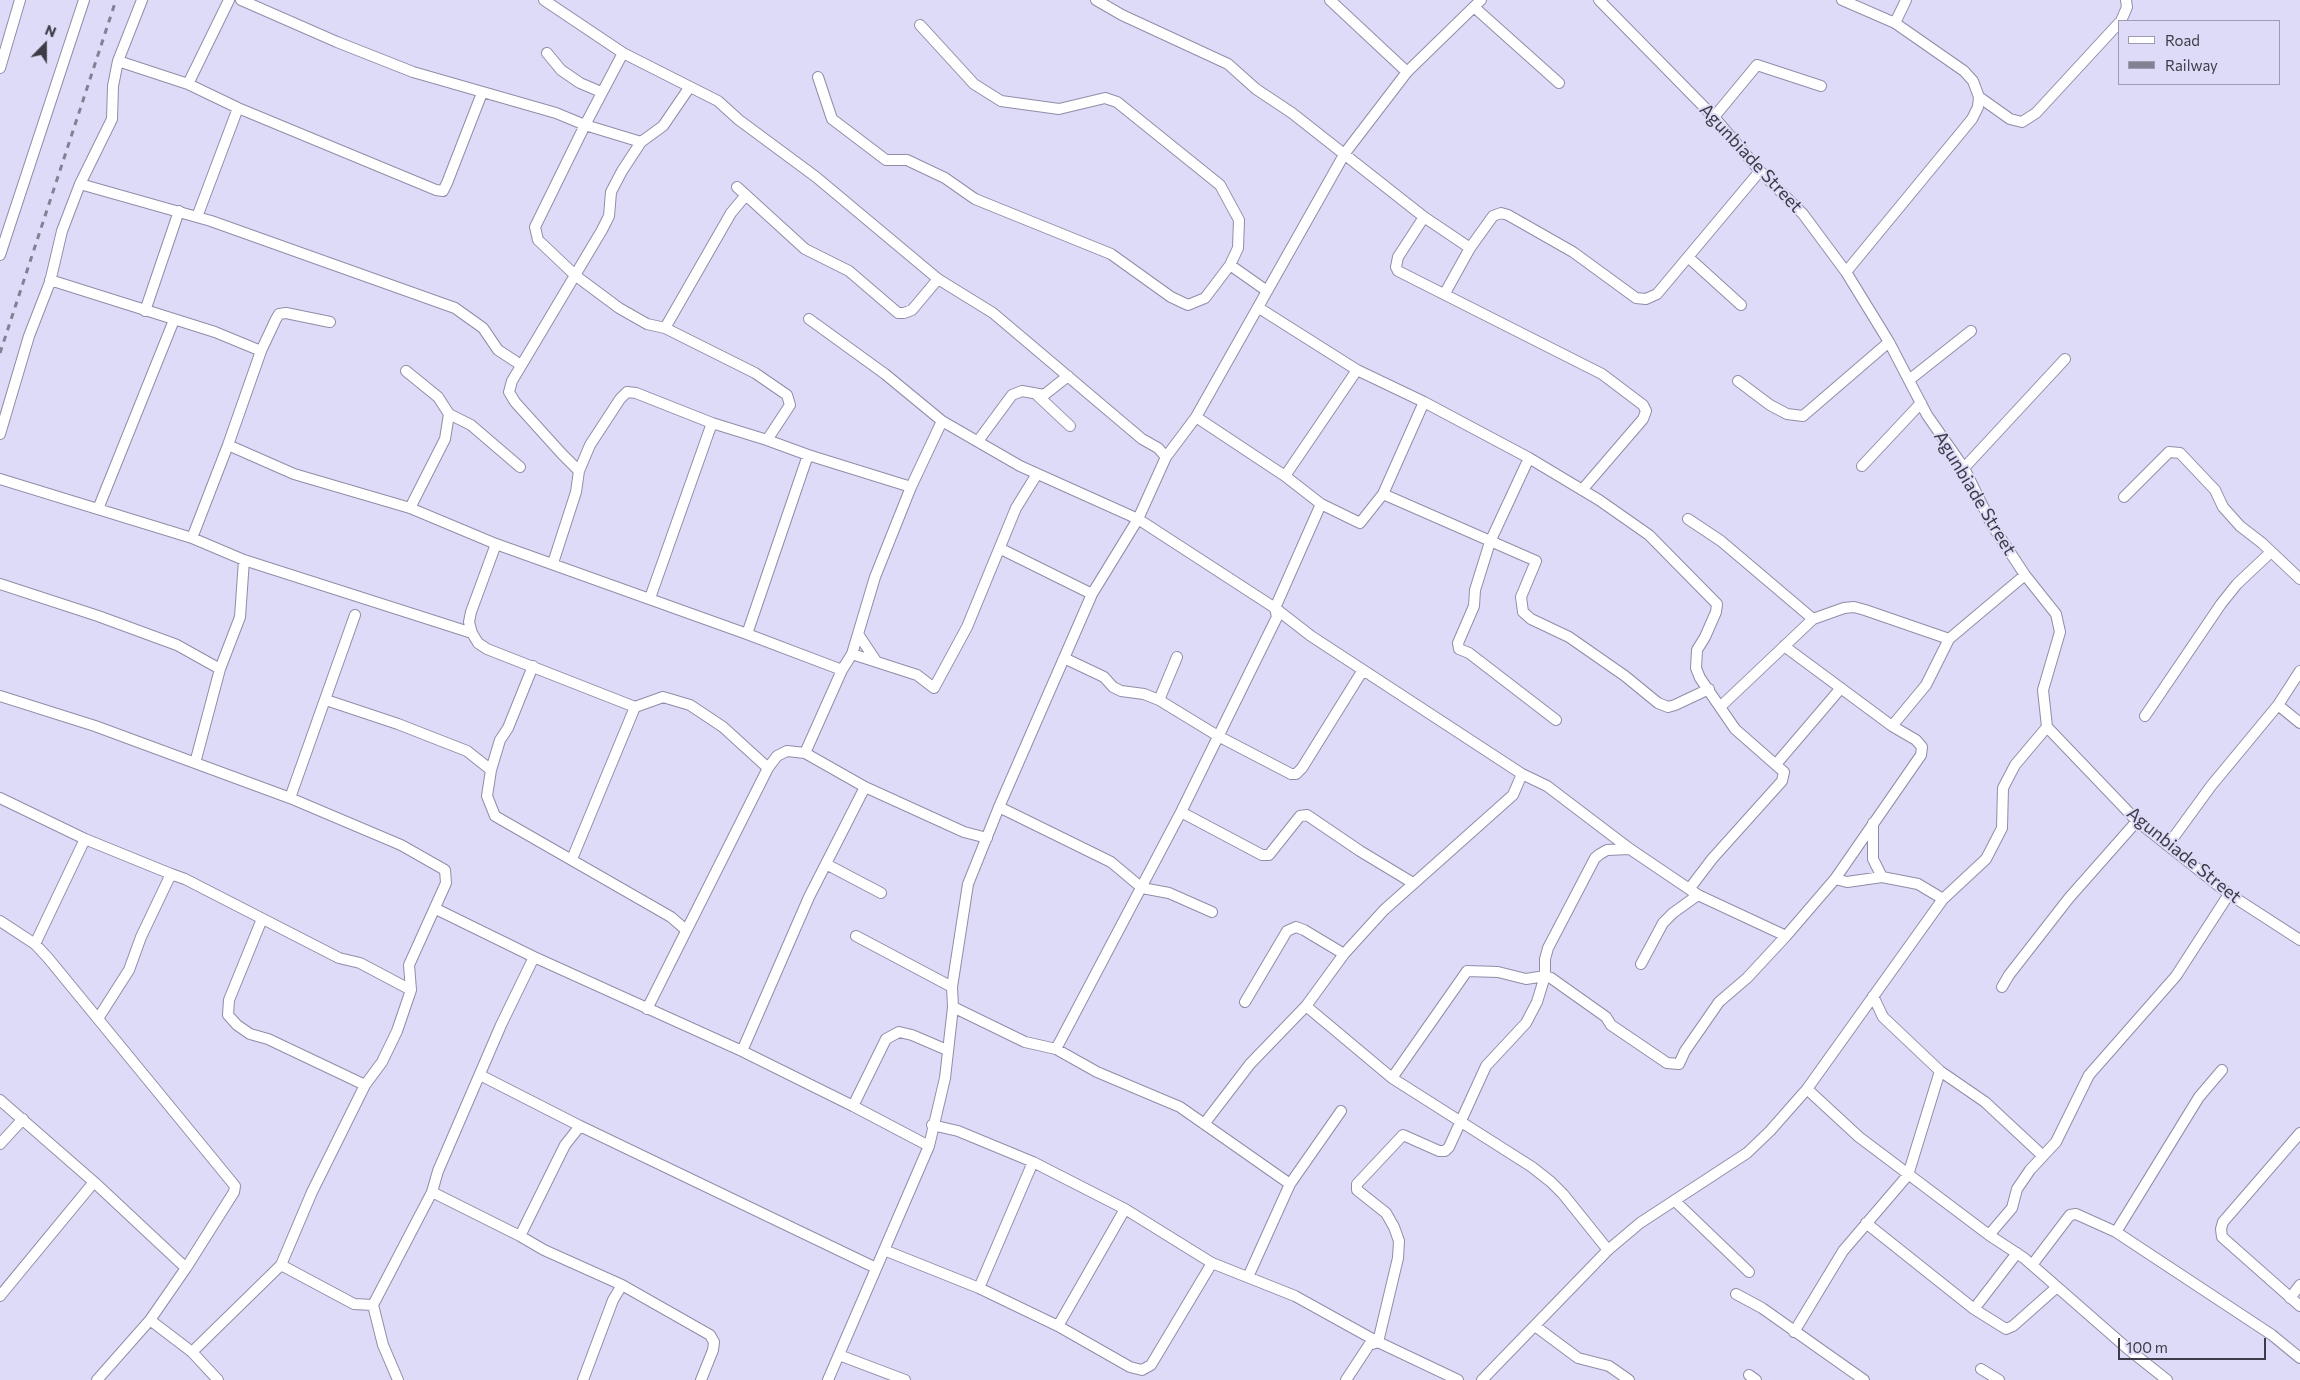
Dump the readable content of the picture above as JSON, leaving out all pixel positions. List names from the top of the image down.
{
  "streets": {
    "street": ["Agunbiade Street"]
  },
  "legend": ["Road", "Railway"],
  "scale_bar": "100 m",
  "north": "top"
}
